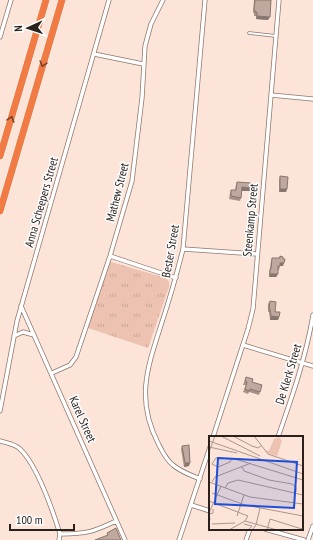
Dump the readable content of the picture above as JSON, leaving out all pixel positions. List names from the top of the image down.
{
  "streets": {
    "street": [
      "Mathew Street",
      "Anna Scheepers Street",
      "Steenkamp Street",
      "Bester Street",
      "De Klerk Street",
      "Karel Street"
    ]
  },
  "crossings": [
    ["Mathew Street", "Karel Street"],
    ["Anna Scheepers Street", "Karel Street"]
  ],
  "scale_bar": "100 m",
  "north": "left"
}
